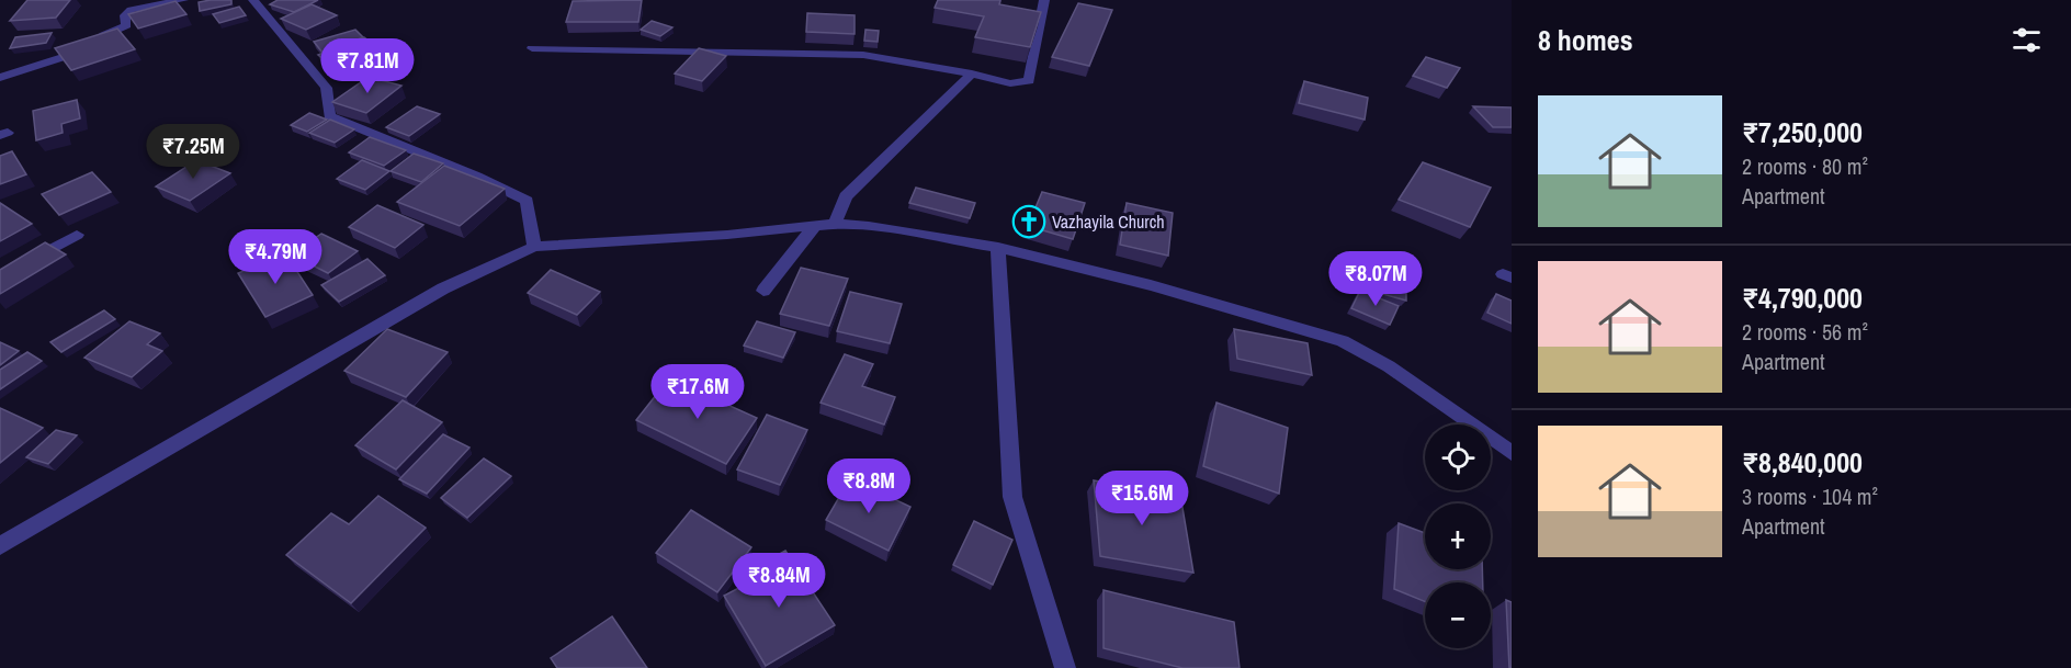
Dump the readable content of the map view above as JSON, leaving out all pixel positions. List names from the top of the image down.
{
  "places": {
    "church": ["Vazhayila Church"]
  },
  "page": {
    "heading": "8 homes",
    "price": [
      "₹7.81M",
      "₹7.25M",
      "₹4.79M",
      "₹8.07M",
      "₹17.6M",
      "₹8.8M",
      "₹15.6M",
      "₹8.84M"
    ],
    "list": [
      {
        "name": "₹7,250,000",
        "note": "2 rooms · 80 m² · Apartment"
      },
      {
        "name": "₹4,790,000",
        "note": "2 rooms · 56 m² · Apartment"
      },
      {
        "name": "₹8,840,000",
        "note": "3 rooms · 104 m² · Apartment"
      }
    ],
    "map_buttons": ["+", "−"]
  }
}
